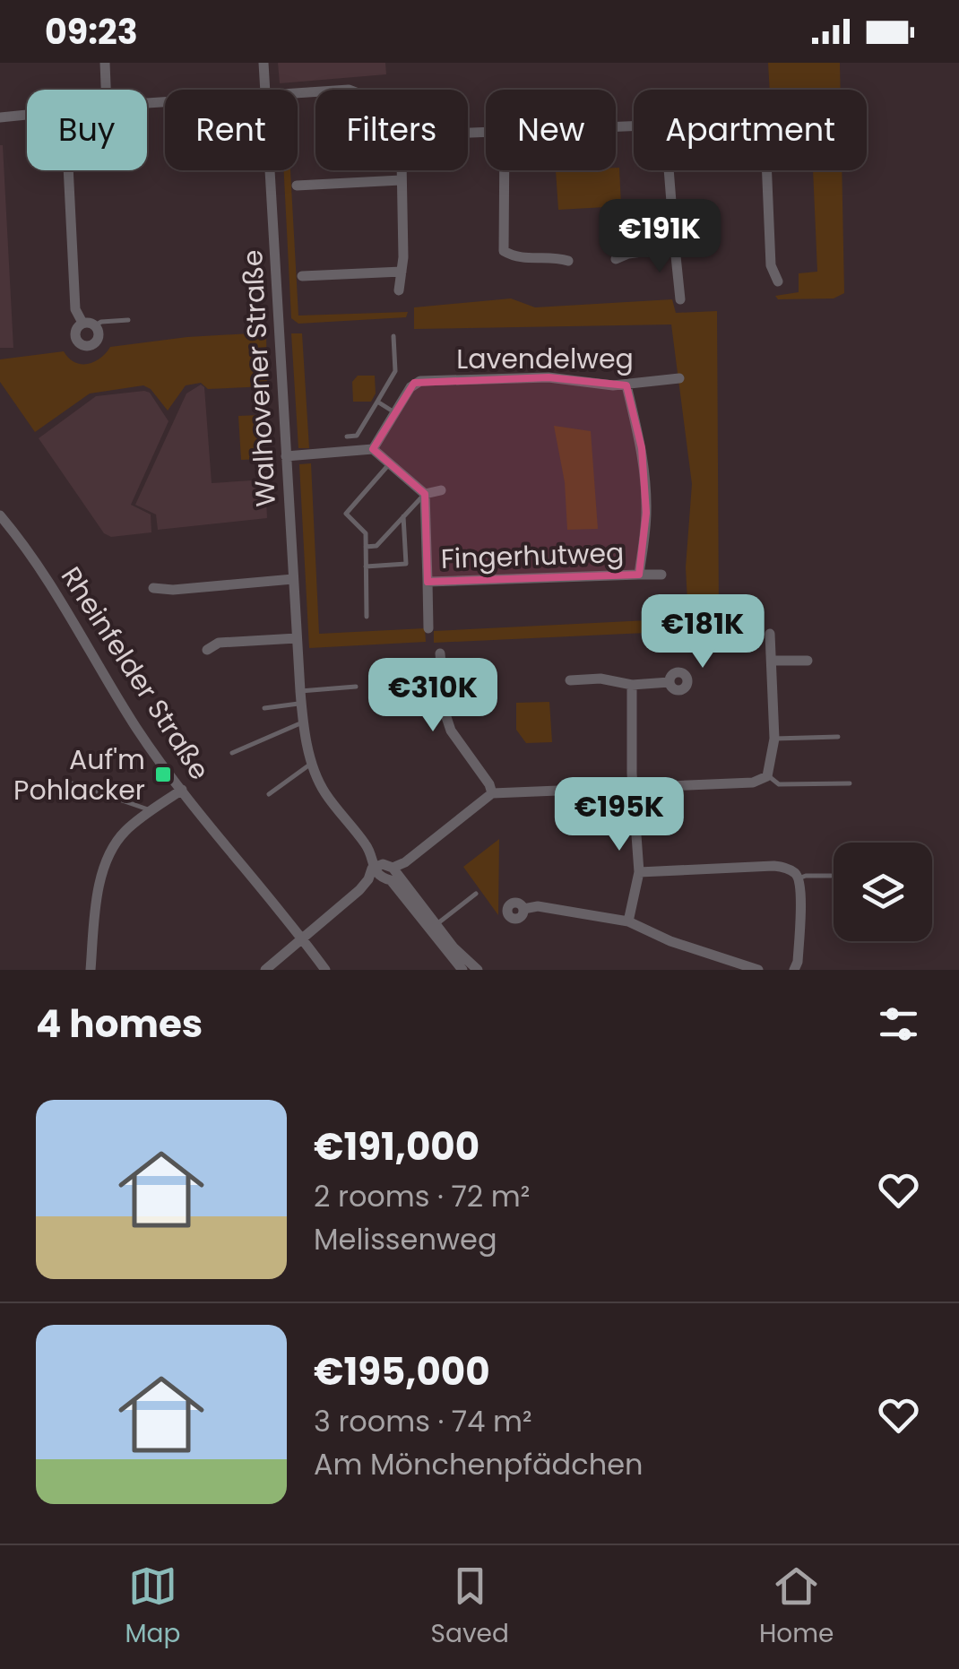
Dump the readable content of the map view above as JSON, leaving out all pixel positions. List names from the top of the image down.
{
  "streets": {
    "street": [
      "Lavendelweg",
      "Walhovener Straße",
      "Fingerhutweg",
      "Rheinfelder Straße"
    ]
  },
  "crossings": [
    ["Lavendelweg", "Fingerhutweg"]
  ],
  "places": {
    "transit": ["Auf'm Pohlacker"]
  },
  "page": {
    "status": "09:23",
    "chip": [
      "Buy",
      "Rent",
      "Filters",
      "New",
      "Apartment"
    ],
    "price": [
      "€191K",
      "€181K",
      "€310K",
      "€195K"
    ],
    "heading": "4 homes",
    "list": [
      {
        "name": "€191,000",
        "note": "2 rooms · 72 m² · Melissenweg"
      },
      {
        "name": "€195,000",
        "note": "3 rooms · 74 m² · Am Mönchenpfädchen"
      }
    ],
    "tabs": ["Map", "Saved", "Home"]
  }
}
